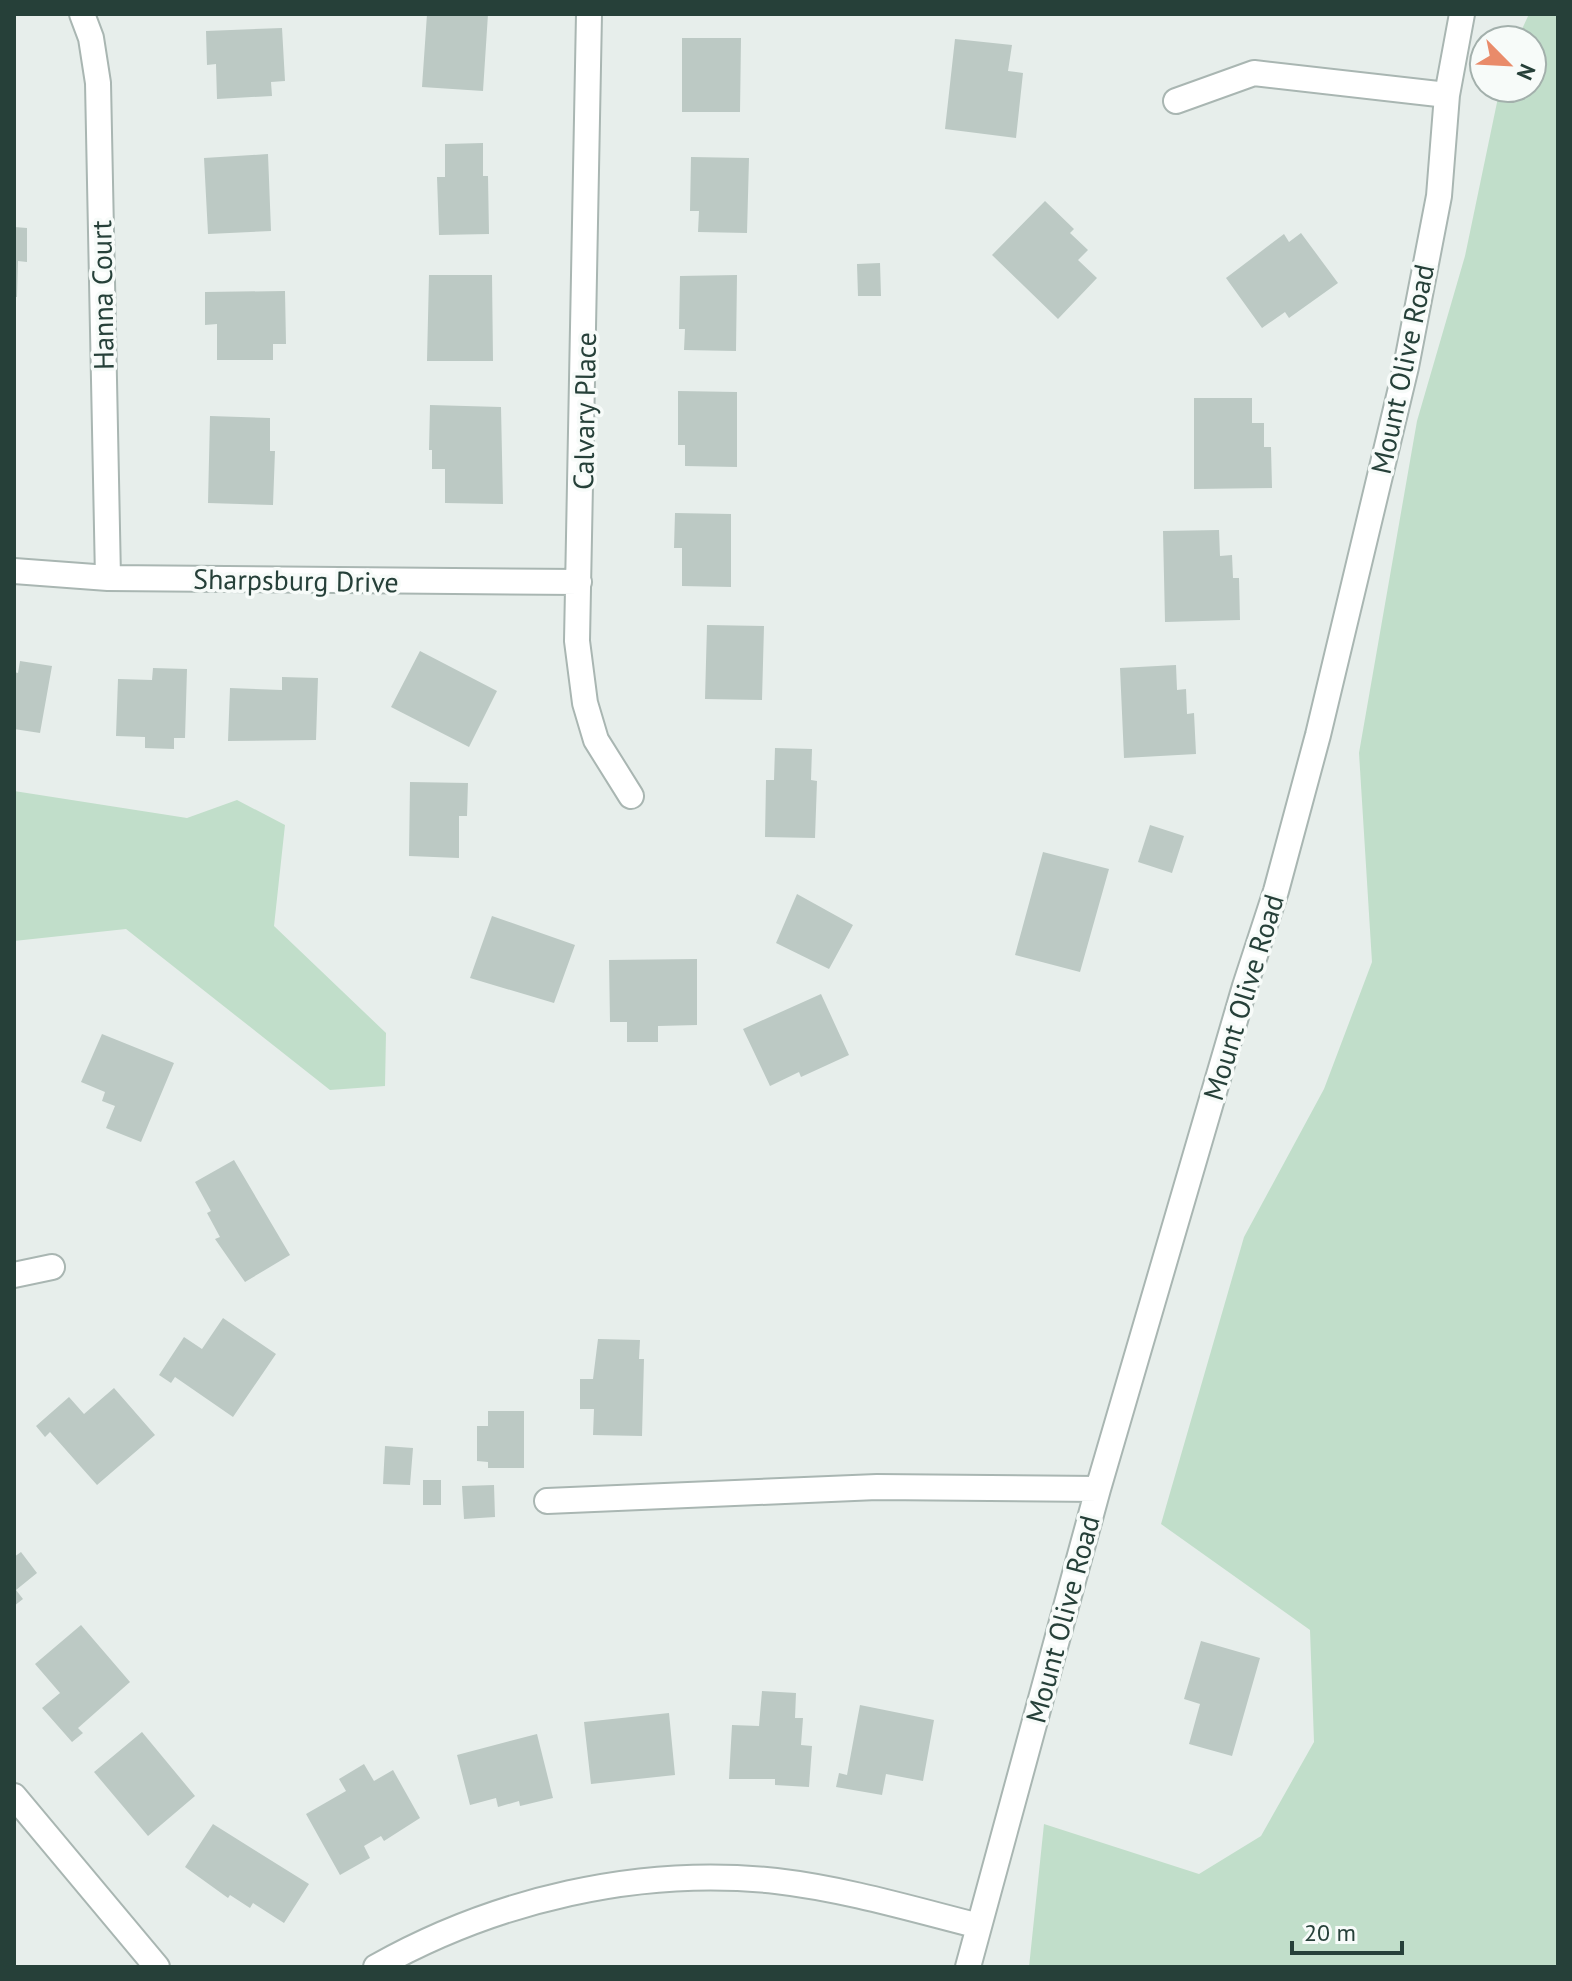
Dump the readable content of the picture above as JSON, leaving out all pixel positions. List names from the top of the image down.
{
  "streets": {
    "street": [
      "Hanna Court",
      "Mount Olive Road",
      "Calvary Place",
      "Sharpsburg Drive"
    ]
  },
  "crossings": [
    ["Hanna Court", "Sharpsburg Drive"],
    ["Calvary Place", "Sharpsburg Drive"]
  ],
  "scale_bar": "20 m",
  "north": "bottom right"
}
